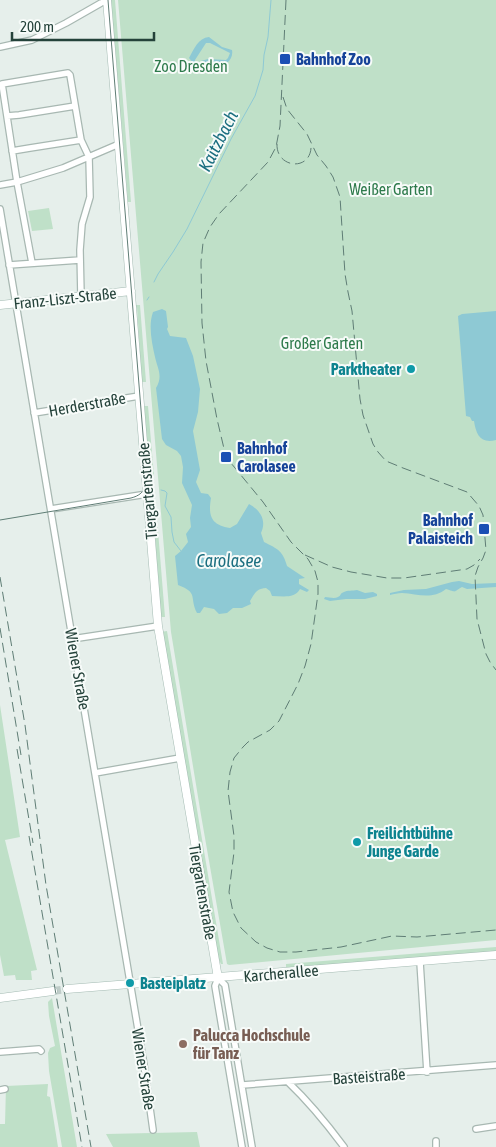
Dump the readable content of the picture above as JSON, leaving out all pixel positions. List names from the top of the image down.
{
  "streets": {
    "main road": ["Franz-Liszt-Straße", "Tiergartenstraße", "Karcherallee"],
    "street": ["Herderstraße", "Wiener Straße", "Basteistraße"]
  },
  "crossings": [
    ["Franz-Liszt-Straße", "Tiergartenstraße"],
    ["Franz-Liszt-Straße", "Wiener Straße"],
    ["Herderstraße", "Tiergartenstraße"],
    ["Herderstraße", "Wiener Straße"],
    ["Tiergartenstraße", "Karcherallee"],
    ["Tiergartenstraße", "Basteistraße"],
    ["Wiener Straße", "Karcherallee"]
  ],
  "water": ["Kaitzbach", "Carolasee"],
  "parks": ["Zoo Dresden", "Weißer Garten", "Großer Garten"],
  "places": {
    "transit": ["Bahnhof Zoo", "Bahnhof Carolasee", "Bahnhof Palaisteich"],
    "other": [
      "Parktheater",
      "Freilichtbühne Junge Garde",
      "Basteiplatz",
      "Palucca Hochschule für Tanz"
    ]
  },
  "scale_bar": "200 m"
}
